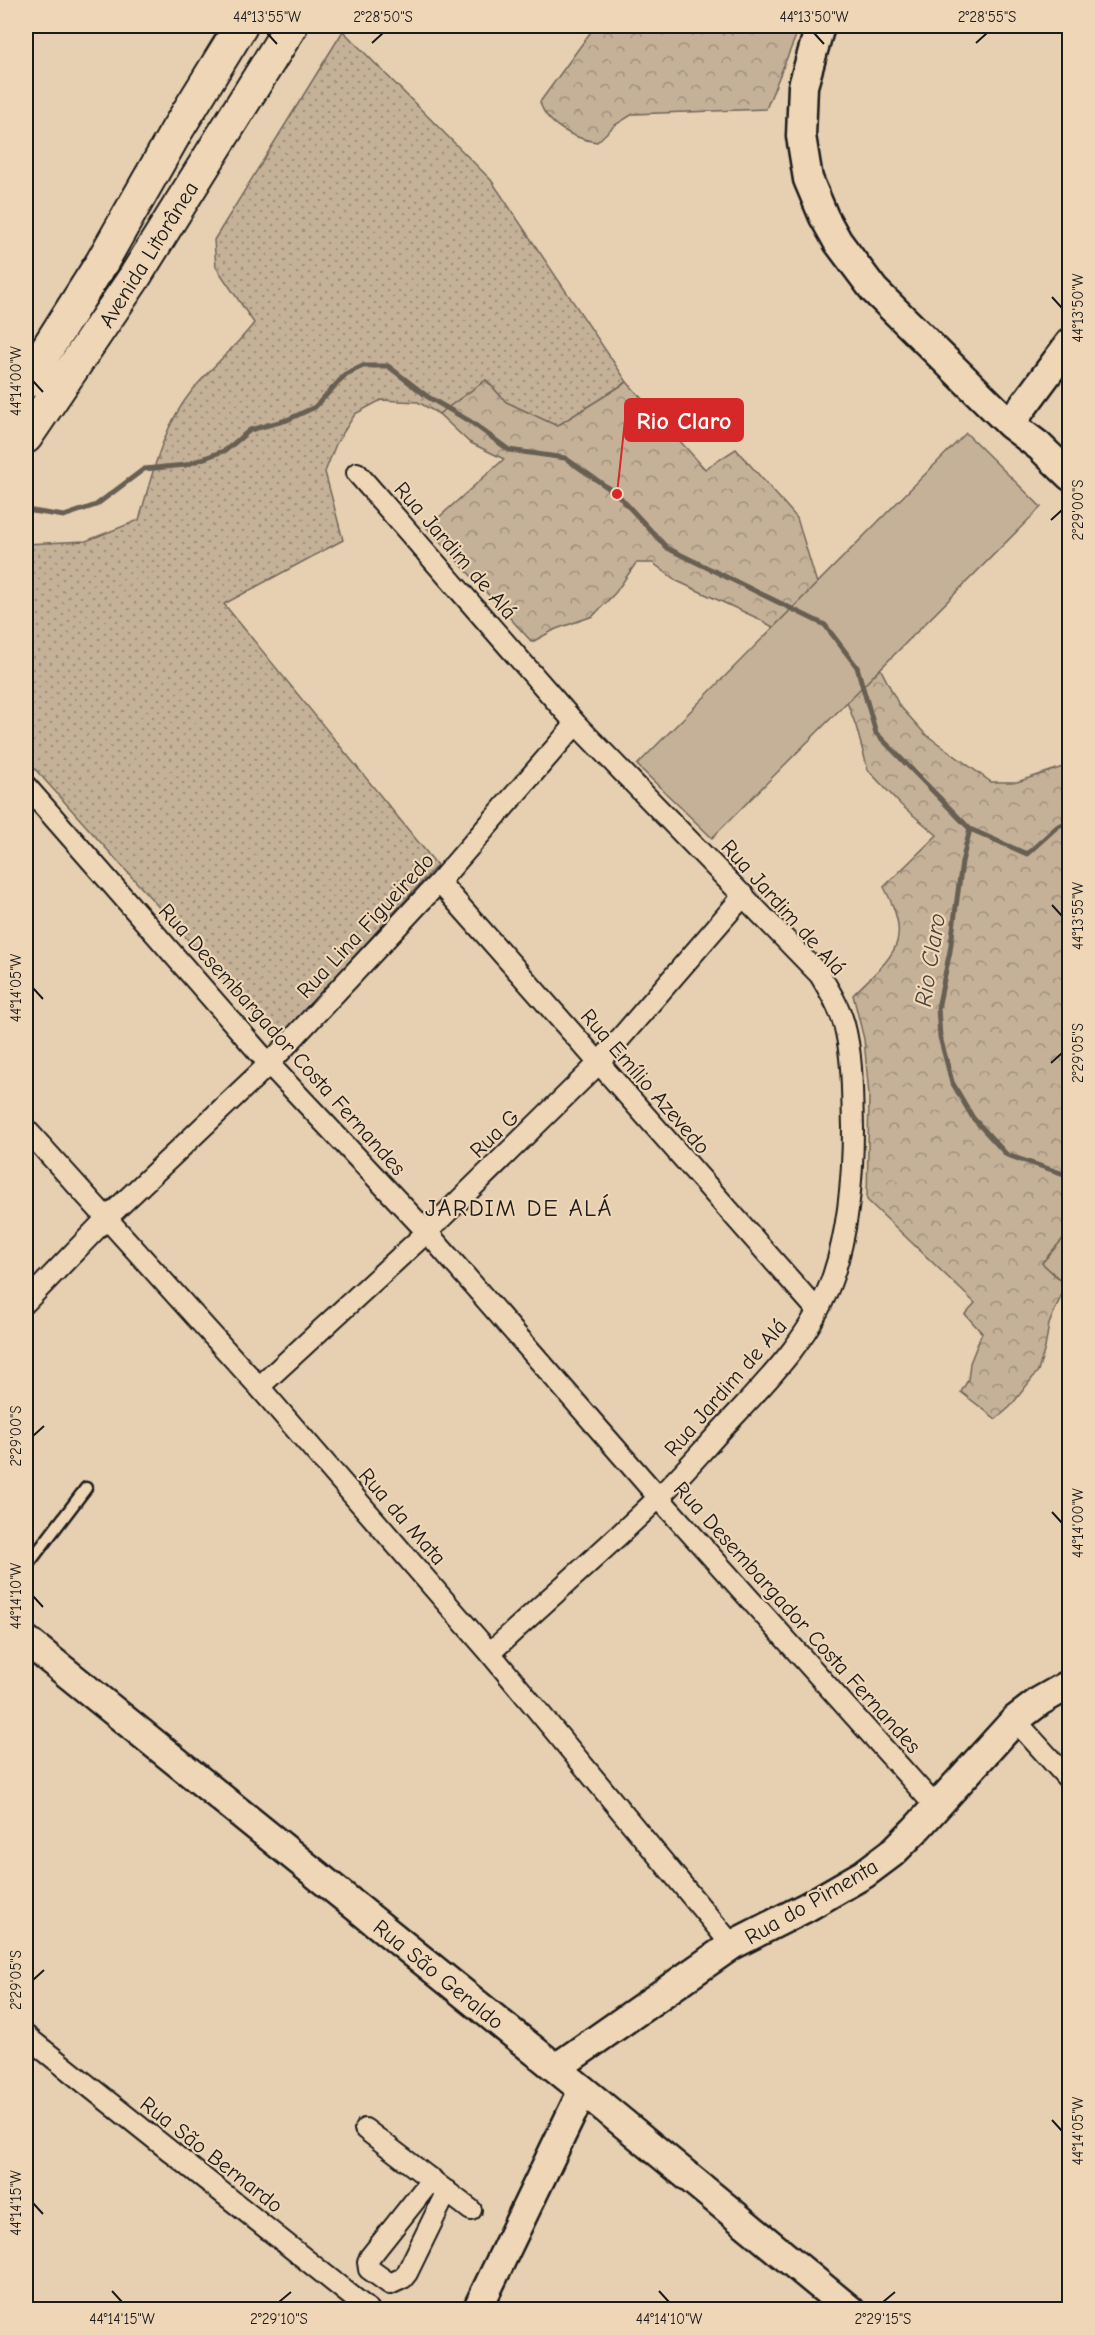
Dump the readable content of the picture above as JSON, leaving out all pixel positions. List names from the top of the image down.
{
  "streets": {
    "main road": ["Avenida Litorânea"],
    "street": [
      "Rua Jardim de Alá",
      "Rua Lina Figueiredo",
      "Rua Desembargador Costa Fernandes",
      "Rua Emílio Azevedo",
      "Rua G",
      "Rua da Mata",
      "Rua do Pimenta",
      "Rua São Geraldo",
      "Rua São Bernardo"
    ]
  },
  "crossings": [
    ["Rua Jardim de Alá", "Rua Lina Figueiredo"],
    ["Rua Jardim de Alá", "Rua Desembargador Costa Fernandes"],
    ["Rua Jardim de Alá", "Rua Emílio Azevedo"],
    ["Rua Jardim de Alá", "Rua G"],
    ["Rua Jardim de Alá", "Rua da Mata"],
    ["Rua Lina Figueiredo", "Rua Desembargador Costa Fernandes"],
    ["Rua Lina Figueiredo", "Rua Emílio Azevedo"],
    ["Rua Lina Figueiredo", "Rua da Mata"],
    ["Rua Desembargador Costa Fernandes", "Rua G"],
    ["Rua Desembargador Costa Fernandes", "Rua do Pimenta"],
    ["Rua Emílio Azevedo", "Rua G"],
    ["Rua G", "Rua da Mata"],
    ["Rua da Mata", "Rua do Pimenta"],
    ["Rua do Pimenta", "Rua São Geraldo"]
  ],
  "districts": ["JARDIM DE ALÁ"],
  "water": ["Rio Claro"],
  "places": ["Rio Claro"],
  "coordinates": [
    "44°13'55\"W",
    "2°28'50\"S",
    "44°13'50\"W",
    "2°28'55\"S",
    "44°14'00\"W",
    "2°29'00\"S",
    "44°14'05\"W",
    "2°29'05\"S",
    "44°14'10\"W",
    "44°14'15\"W",
    "2°29'10\"S",
    "2°29'15\"S"
  ]
}
